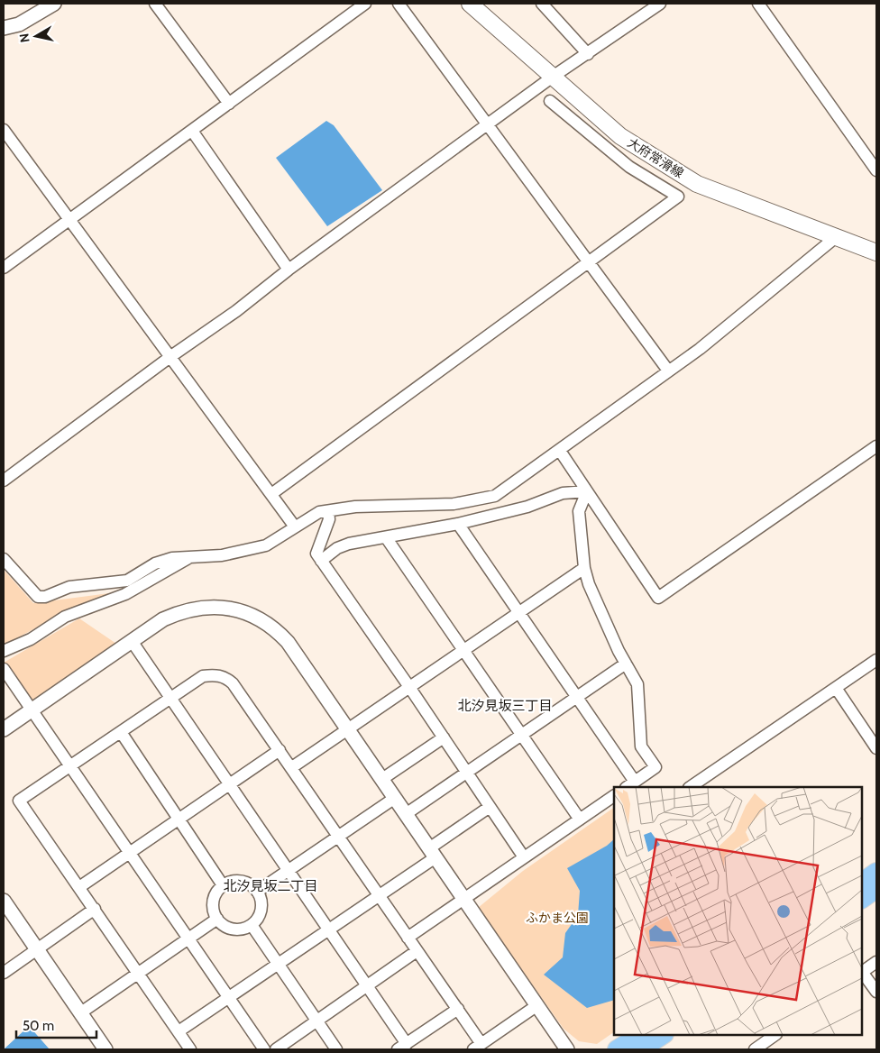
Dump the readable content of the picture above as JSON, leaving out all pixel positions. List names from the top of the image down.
{
  "streets": {
    "main road": ["大府常滑線"]
  },
  "districts": ["北汐見坂三丁目", "北汐見坂二丁目"],
  "parks": ["ふかま公園"],
  "scale_bar": "50 m",
  "north": "left"
}
